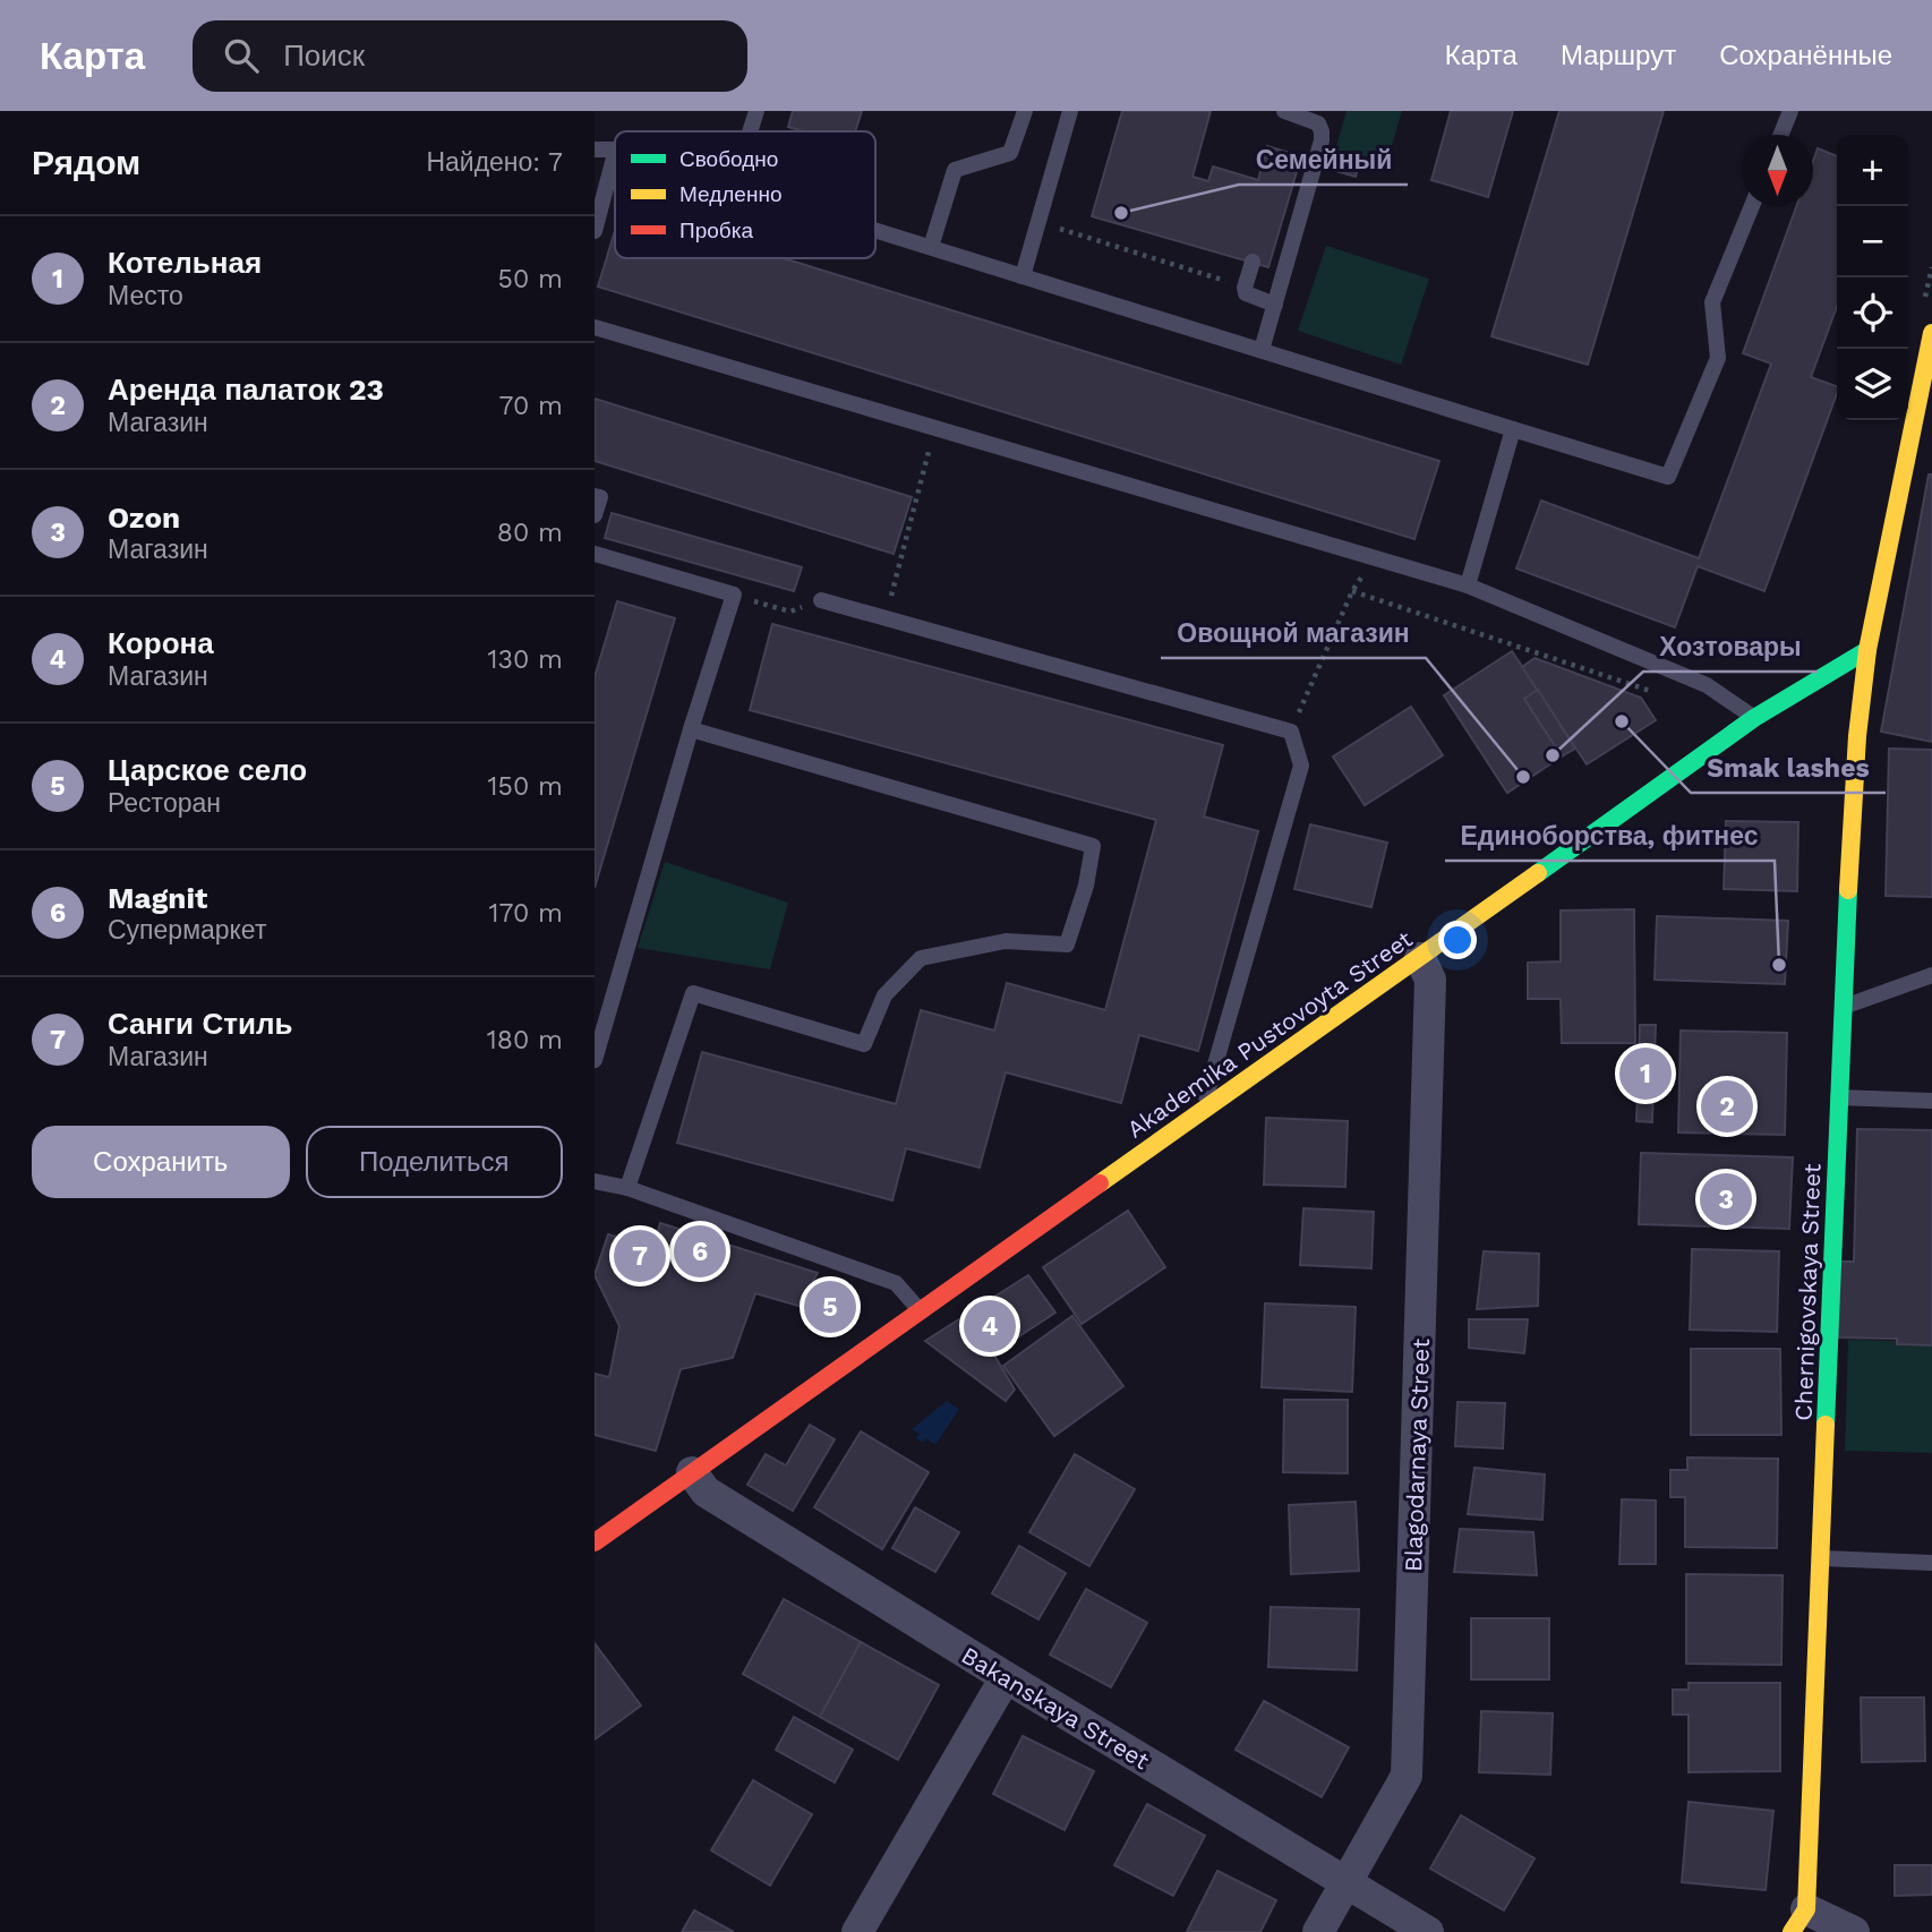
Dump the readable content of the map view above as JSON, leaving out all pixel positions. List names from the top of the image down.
{
  "streets": {
    "street": [
      "Akademika Pustovoyta Street",
      "Chernigovskaya Street",
      "Blagodarnaya Street",
      "Bakanskaya Street"
    ]
  },
  "crossings": [
    ["Akademika Pustovoyta Street", "Chernigovskaya Street"],
    ["Akademika Pustovoyta Street", "Blagodarnaya Street"],
    ["Akademika Pustovoyta Street", "Bakanskaya Street"],
    ["Blagodarnaya Street", "Bakanskaya Street"]
  ],
  "places": [
    "Семейный",
    "Smak lashes",
    "Хозтовары",
    "Овощной магазин",
    "Единоборства, фитнес"
  ],
  "legend": ["Свободно", "Медленно", "Пробка"],
  "north": "bottom",
  "page": {
    "header": "Карта",
    "search": "Поиск",
    "nav": ["Карта", "Маршрут", "Сохранённые"],
    "heading": ["Рядом", "Найдено: 7"],
    "map_buttons": ["+", "−"],
    "list": [
      {
        "mark": "1",
        "name": "Котельная",
        "note": "Место",
        "value": "50 m"
      },
      {
        "mark": "2",
        "name": "Аренда палаток 23",
        "note": "Магазин",
        "value": "70 m"
      },
      {
        "mark": "3",
        "name": "Ozon",
        "note": "Магазин",
        "value": "80 m"
      },
      {
        "mark": "4",
        "name": "Корона",
        "note": "Магазин",
        "value": "130 m"
      },
      {
        "mark": "5",
        "name": "Царское село",
        "note": "Ресторан",
        "value": "150 m"
      },
      {
        "mark": "6",
        "name": "Magnit",
        "note": "Супермаркет",
        "value": "170 m"
      },
      {
        "mark": "7",
        "name": "Санги Стиль",
        "note": "Магазин",
        "value": "180 m"
      }
    ],
    "pins": [
      "1",
      "2",
      "3",
      "6",
      "7",
      "5",
      "4"
    ],
    "buttons": ["Сохранить", "Поделиться"]
  }
}
